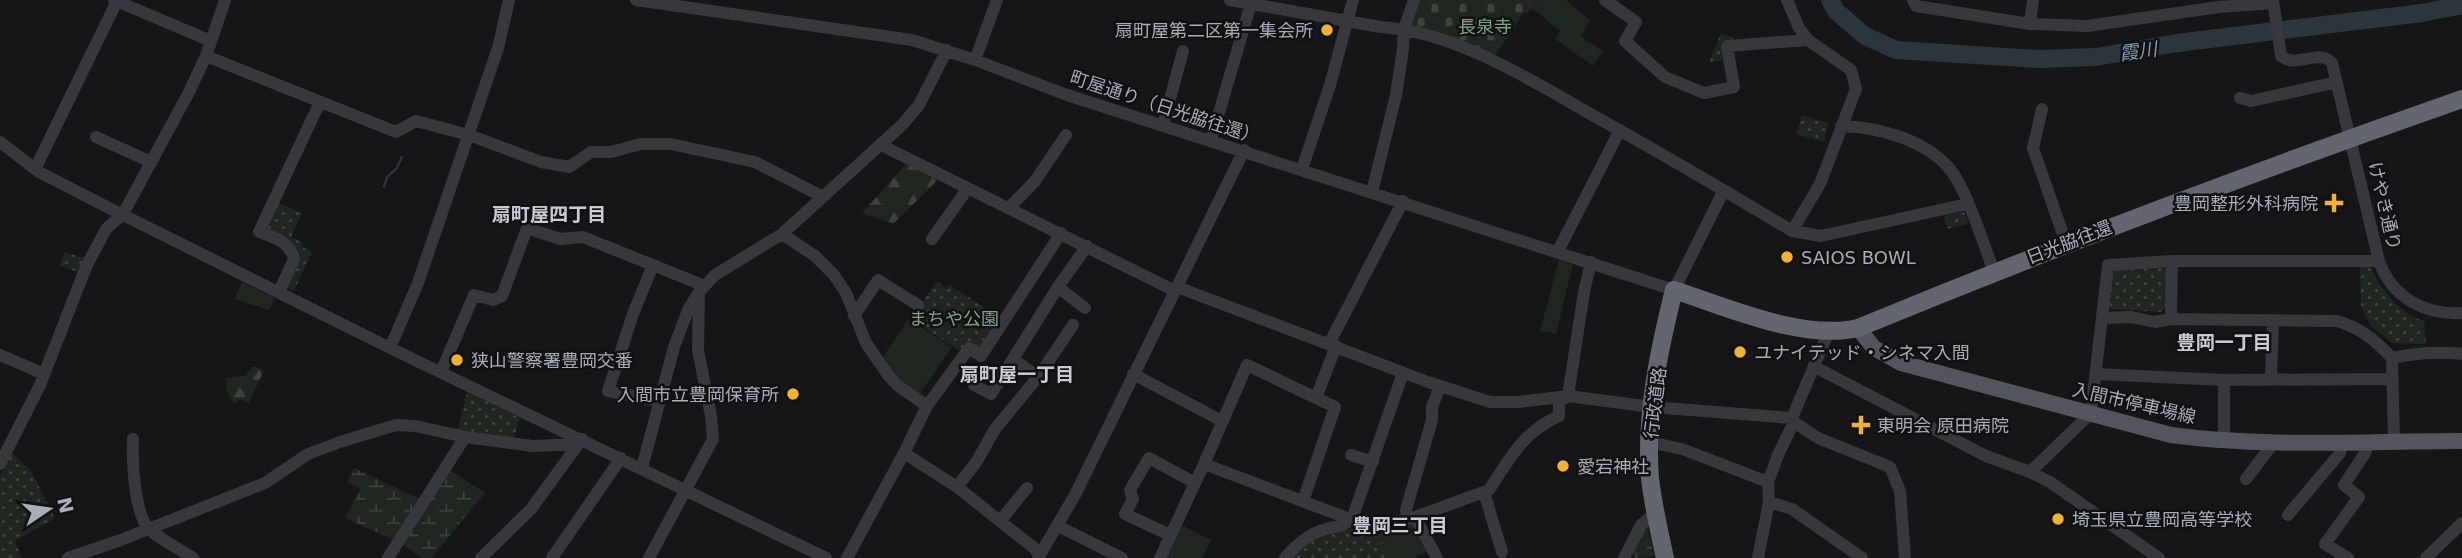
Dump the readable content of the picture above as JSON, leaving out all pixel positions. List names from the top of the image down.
{
  "streets": {
    "highway": ["日光脇往還", "行政道路"],
    "main road": ["入間市停車場線"],
    "street": ["町屋通り（日光脇往還）", "けやき通り"]
  },
  "crossings": [
    ["町屋通り（日光脇往還）", "日光脇往還"],
    ["町屋通り（日光脇往還）", "行政道路"],
    ["けやき通り", "日光脇往還"],
    ["日光脇往還", "行政道路"],
    ["日光脇往還", "入間市停車場線"]
  ],
  "districts": [
    "扇町屋四丁目",
    "豊岡一丁目",
    "扇町屋一丁目",
    "豊岡三丁目"
  ],
  "water": ["霞川"],
  "parks": ["長泉寺", "まちや公園"],
  "places": {
    "other": [
      "扇町屋第二区第一集会所",
      "SAIOS BOWL",
      "ユナイテッド・シネマ入間",
      "狭山警察署豊岡交番",
      "入間市立豊岡保育所",
      "愛宕神社",
      "埼玉県立豊岡高等学校"
    ],
    "health": ["豊岡整形外科病院", "東明会 原田病院"]
  },
  "north": "right"
}
